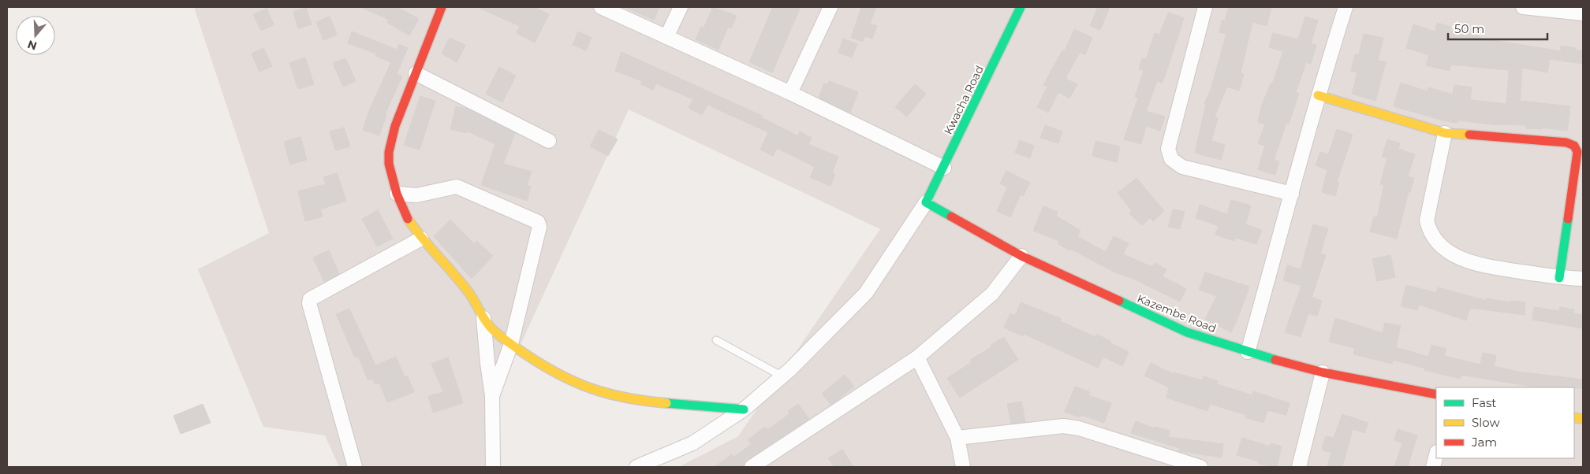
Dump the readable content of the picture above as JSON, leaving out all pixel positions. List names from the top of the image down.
{
  "streets": {
    "street": ["Kwacha Road", "Kazembe Road"]
  },
  "crossings": [
    ["Kwacha Road", "Kazembe Road"]
  ],
  "legend": ["Fast", "Slow", "Jam"],
  "scale_bar": "50 m",
  "north": "bottom"
}
